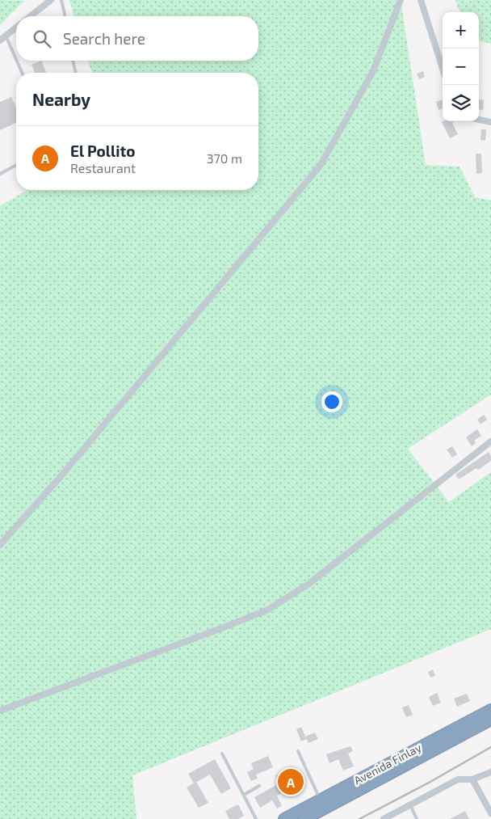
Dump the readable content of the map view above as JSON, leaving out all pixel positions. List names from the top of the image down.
{
  "streets": {
    "highway": ["Avenida Finlay"]
  },
  "page": {
    "map_buttons": ["+", "−"],
    "search": "Search here",
    "heading": "Nearby",
    "list": [
      {
        "mark": "A",
        "name": "El Pollito",
        "note": "Restaurant",
        "value": "370 m"
      }
    ],
    "pins": "A"
  }
}
